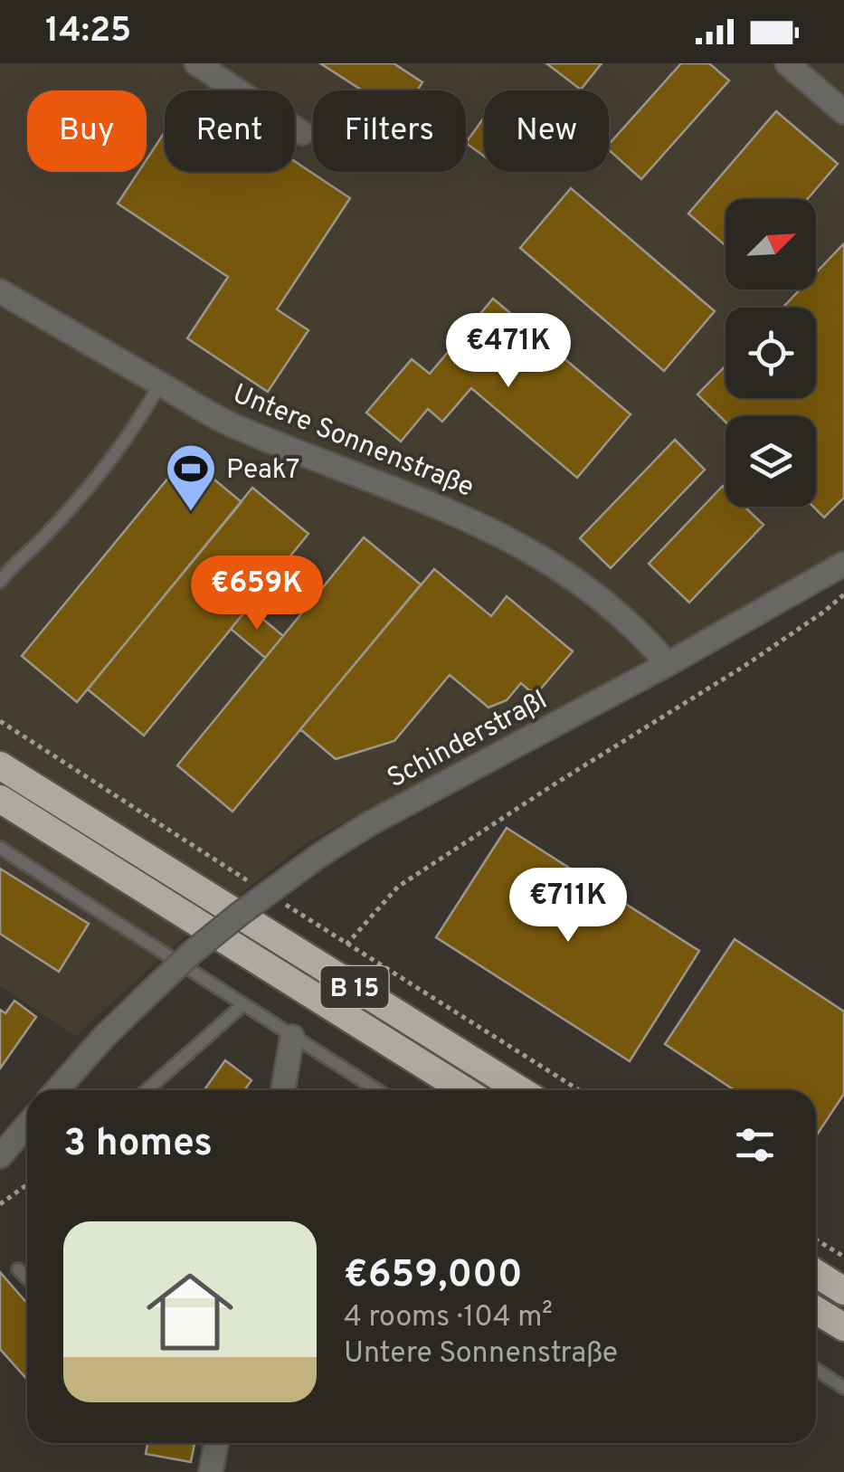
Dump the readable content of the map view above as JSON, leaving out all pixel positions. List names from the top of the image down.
{
  "streets": {
    "highway": ["B 15"],
    "street": ["Untere Sonnenstraße", "Schinderstraßl"]
  },
  "crossings": [
    ["Untere Sonnenstraße", "Schinderstraßl"]
  ],
  "places": {
    "sports": ["Peak7"]
  },
  "north": "top right",
  "page": {
    "status": "14:25",
    "chip": [
      "Buy",
      "Rent",
      "Filters",
      "New"
    ],
    "price": ["€471K", "€659K", "€711K"],
    "heading": "3 homes",
    "list": [
      {
        "name": "€659,000",
        "note": "4 rooms · 104 m² · Untere Sonnenstraße"
      }
    ]
  }
}
